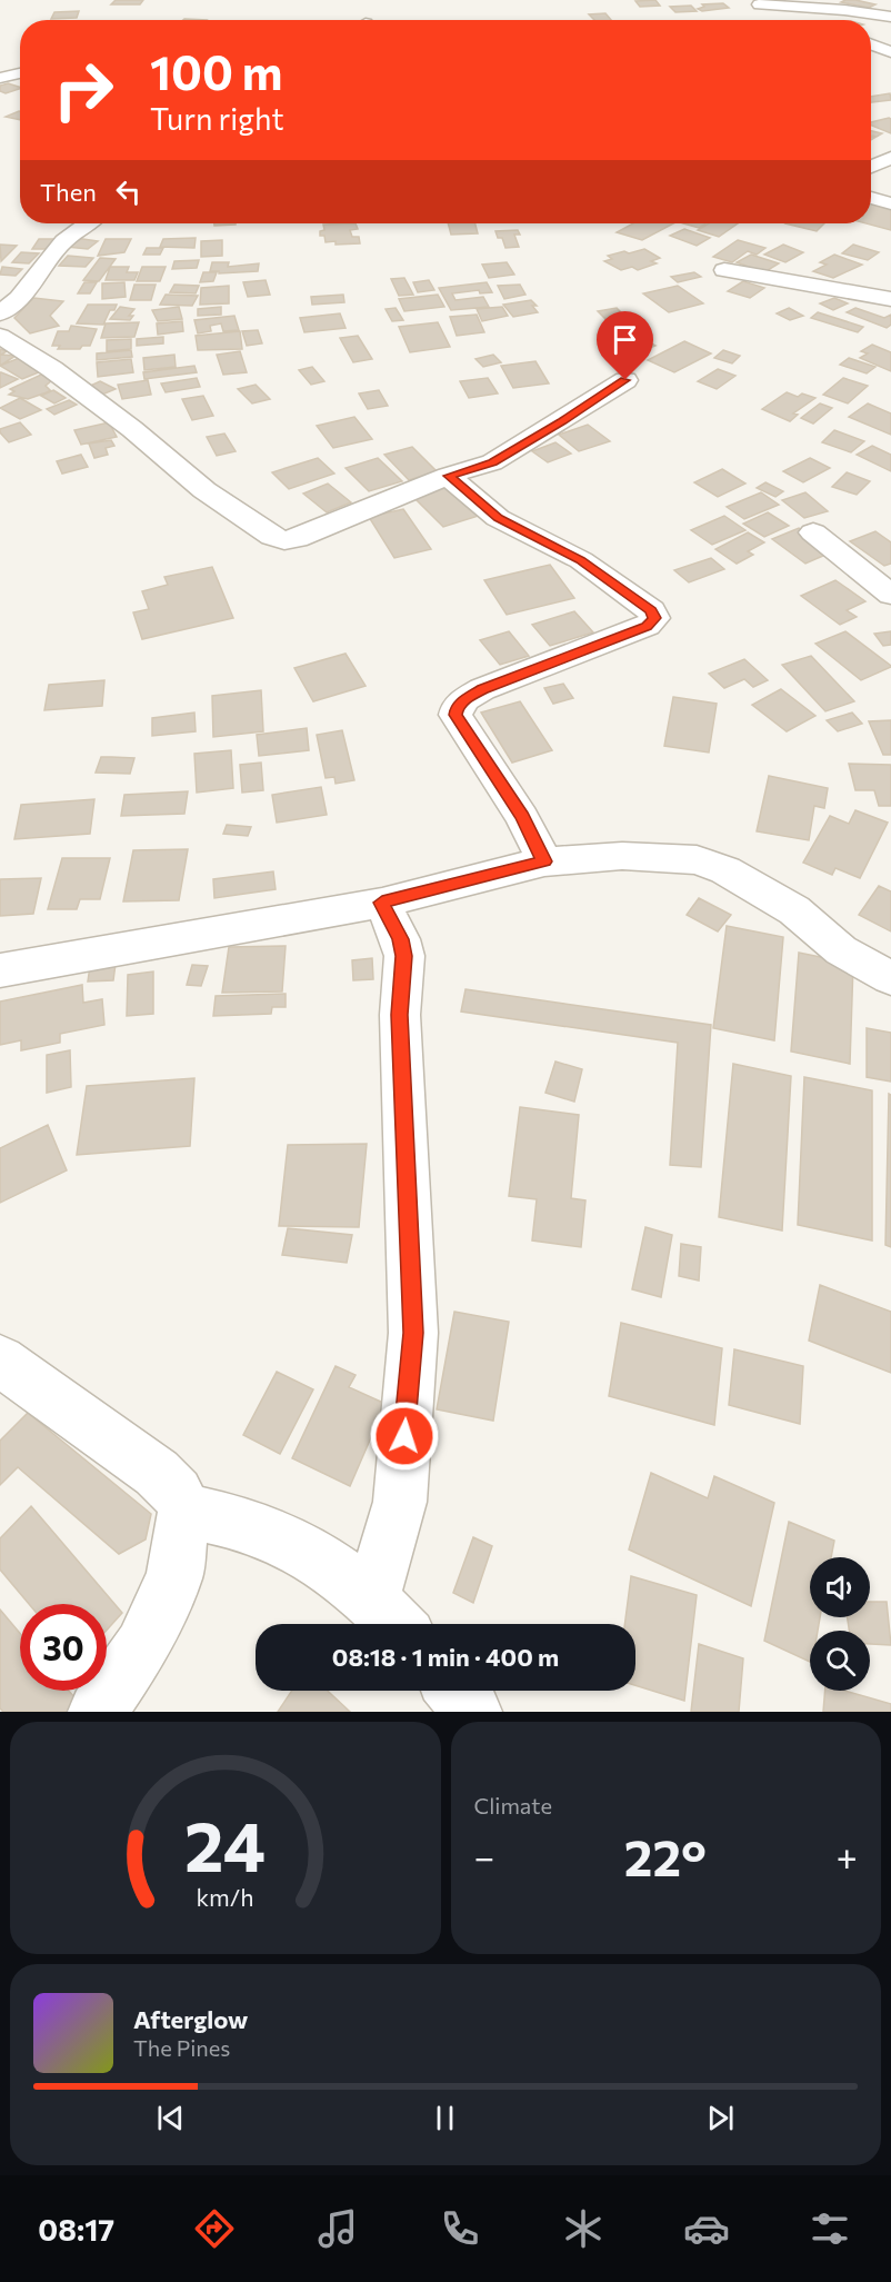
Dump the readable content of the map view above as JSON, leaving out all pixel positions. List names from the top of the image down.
{
  "page": {
    "turn": ["100 m", "Turn right"],
    "then": "Then",
    "limit": "30",
    "trip": "08:18 · 1 min · 400 m",
    "tile": "Climate",
    "heat": ["−", "22°", "+"],
    "song": ["Afterglow", "The Pines"],
    "tabs": "08:17",
    "gauge": ["24", "km/h"]
  }
}
